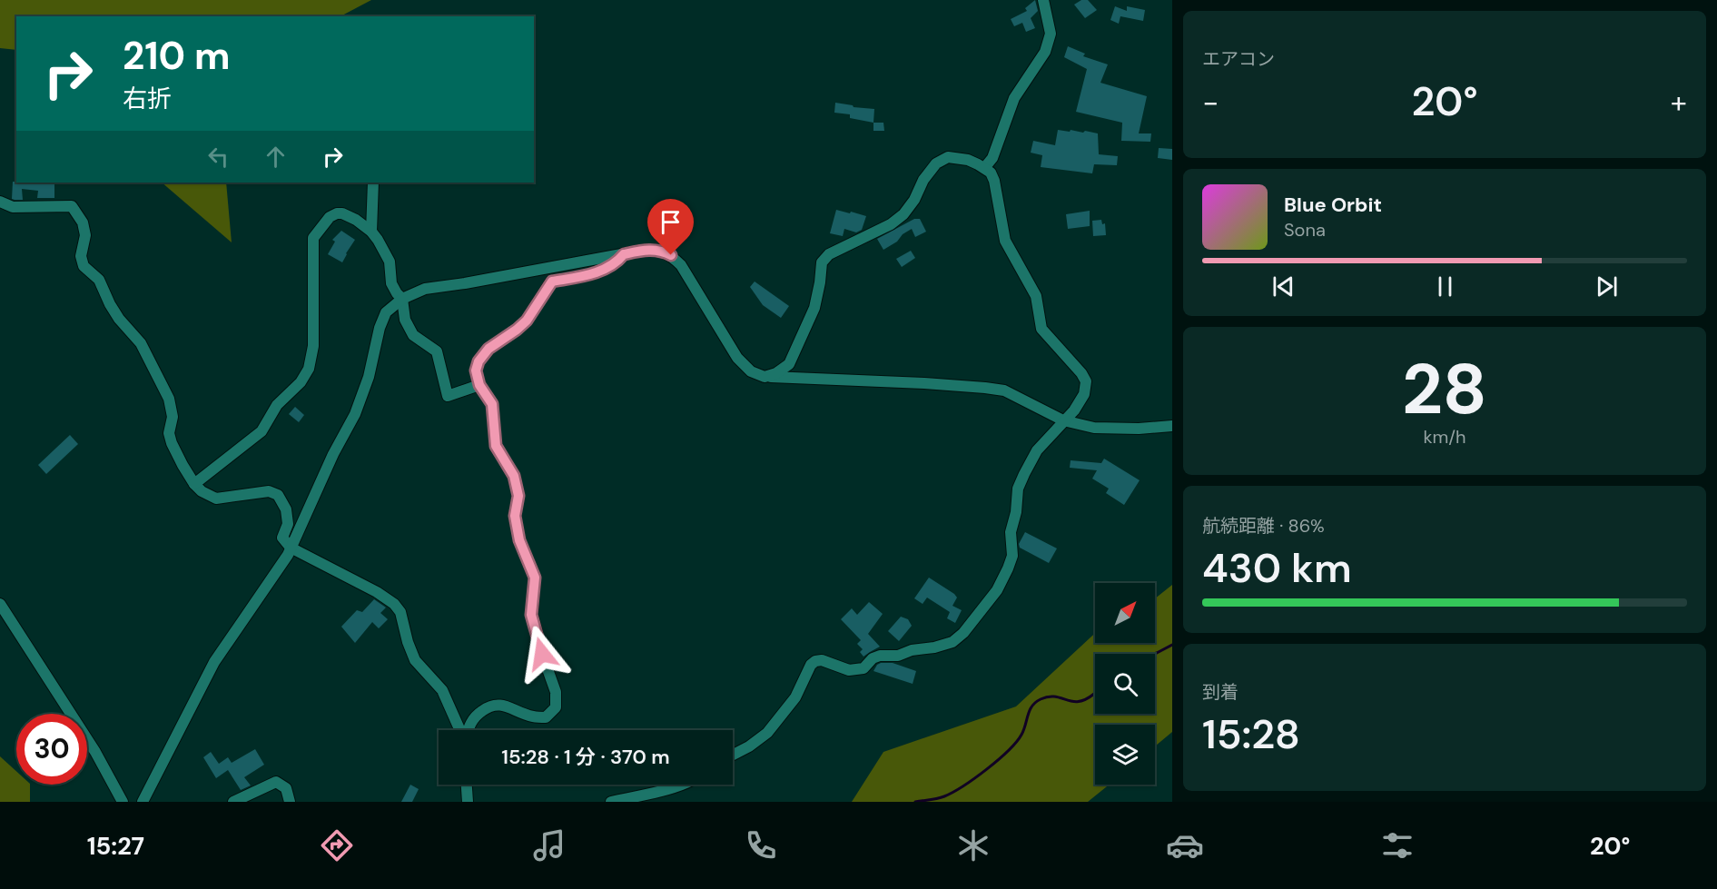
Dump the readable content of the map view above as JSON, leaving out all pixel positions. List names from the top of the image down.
{
  "north": "top right",
  "page": {
    "tile": [
      "エアコン",
      ["28", "km/h"],
      ["航続距離 · 86%", "430 km"],
      ["到着", "15:28"]
    ],
    "turn": ["210 m", "右折"],
    "heat": ["−", "20°", "+"],
    "song": ["Blue Orbit", "Sona"],
    "limit": "30",
    "trip": "15:28 · 1 分 · 370 m",
    "tabs": ["15:27", "20°"]
  }
}
